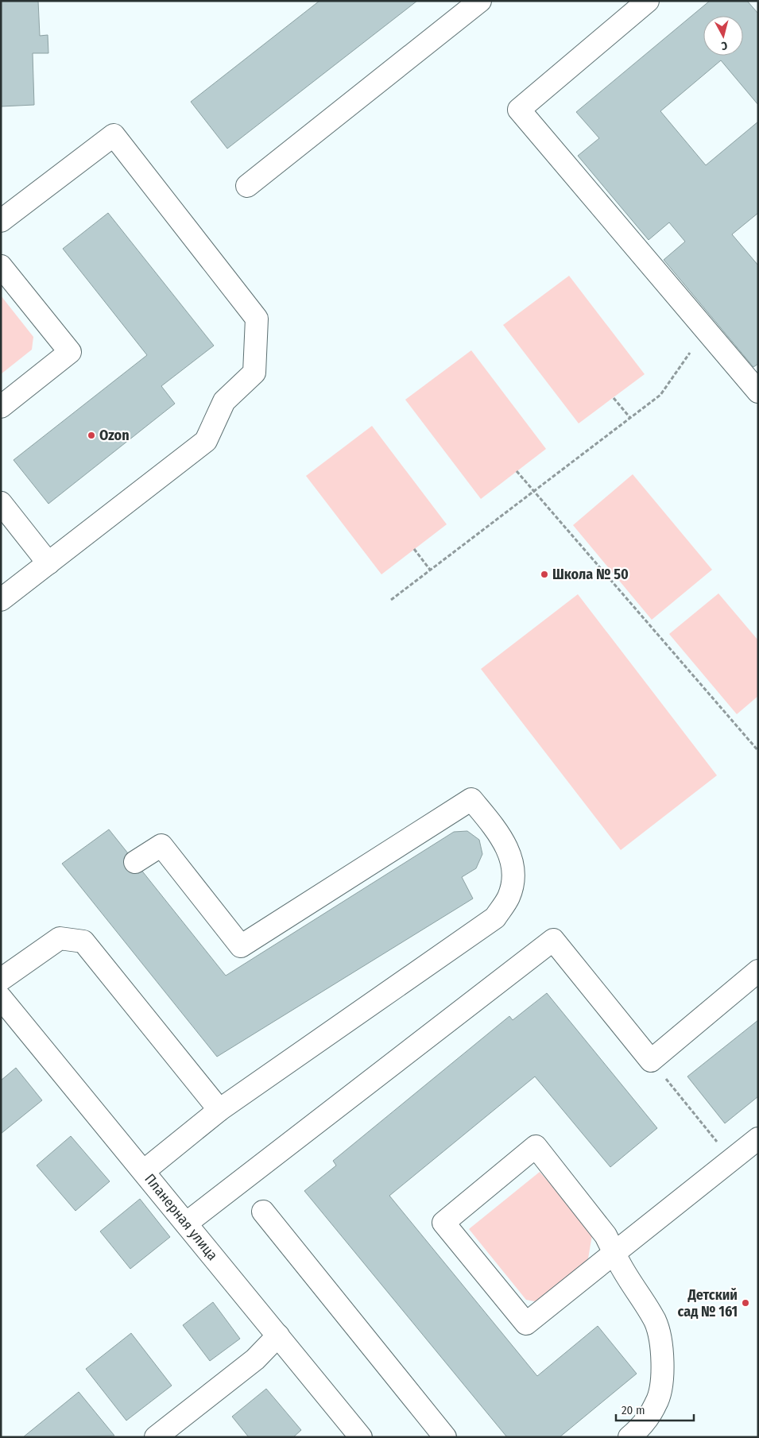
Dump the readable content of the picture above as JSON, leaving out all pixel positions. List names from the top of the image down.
{
  "streets": {
    "street": ["Планерная улица"]
  },
  "places": ["Ozon", "Школа № 50", "Детский сад № 161"],
  "scale_bar": "20 m",
  "north": "bottom"
}
